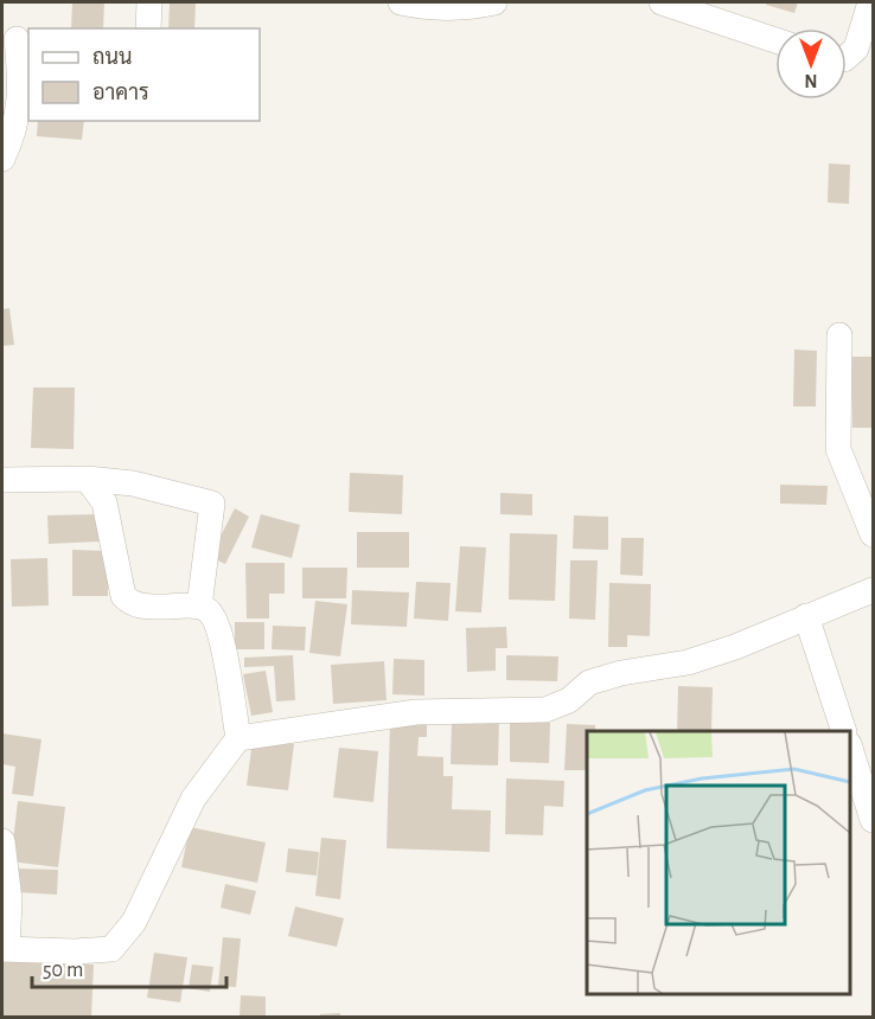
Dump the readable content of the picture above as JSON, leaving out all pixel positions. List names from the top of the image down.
{
  "legend": ["ถนน", "อาคาร"],
  "scale_bar": "50 m",
  "north": "bottom"
}
